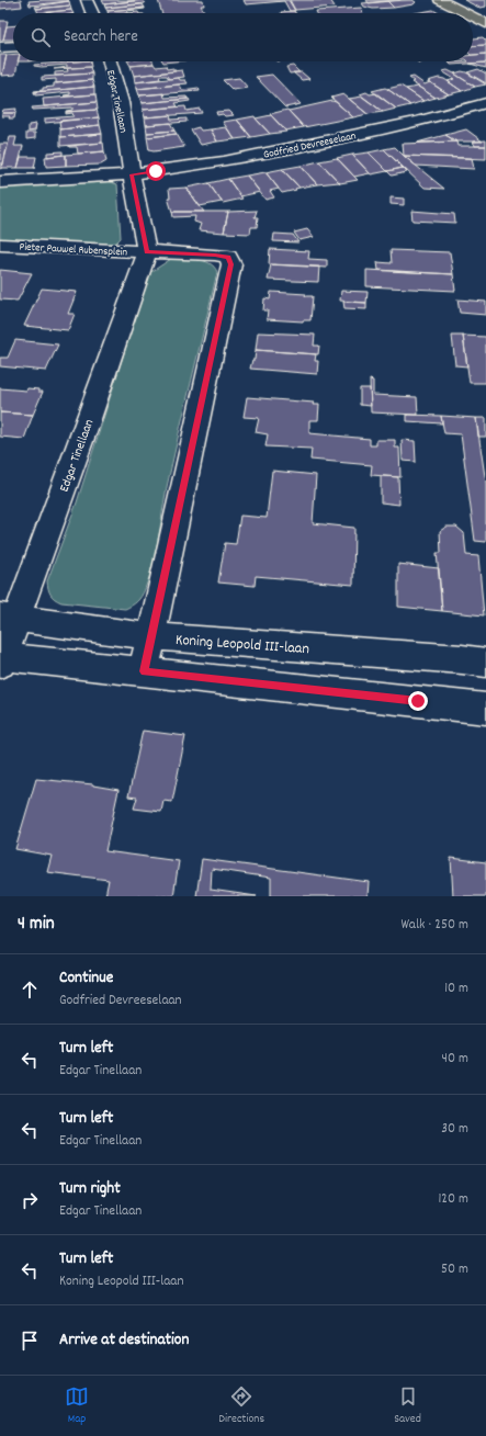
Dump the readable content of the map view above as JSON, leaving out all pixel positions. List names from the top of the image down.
{
  "streets": {
    "street": [
      "Edgar Tinellaan",
      "Godfried Devreeselaan",
      "Pieter Pauwel Rubensplein",
      "Koning Leopold III-laan"
    ]
  },
  "crossings": [
    ["Edgar Tinellaan", "Godfried Devreeselaan"],
    ["Edgar Tinellaan", "Pieter Pauwel Rubensplein"],
    ["Edgar Tinellaan", "Koning Leopold III-laan"]
  ],
  "page": {
    "search": "Search here",
    "heading": ["4 min", "Walk · 250 m"],
    "list": [
      ["Continue", "Godfried Devreeselaan", "10 m"],
      ["Turn left", "Edgar Tinellaan", "40 m"],
      ["Turn left", "Edgar Tinellaan", "30 m"],
      ["Turn right", "Edgar Tinellaan", "120 m"],
      ["Turn left", "Koning Leopold III-laan", "50 m"],
      "Arrive at destination"
    ],
    "nav": ["Map", "Directions", "Saved"]
  }
}
